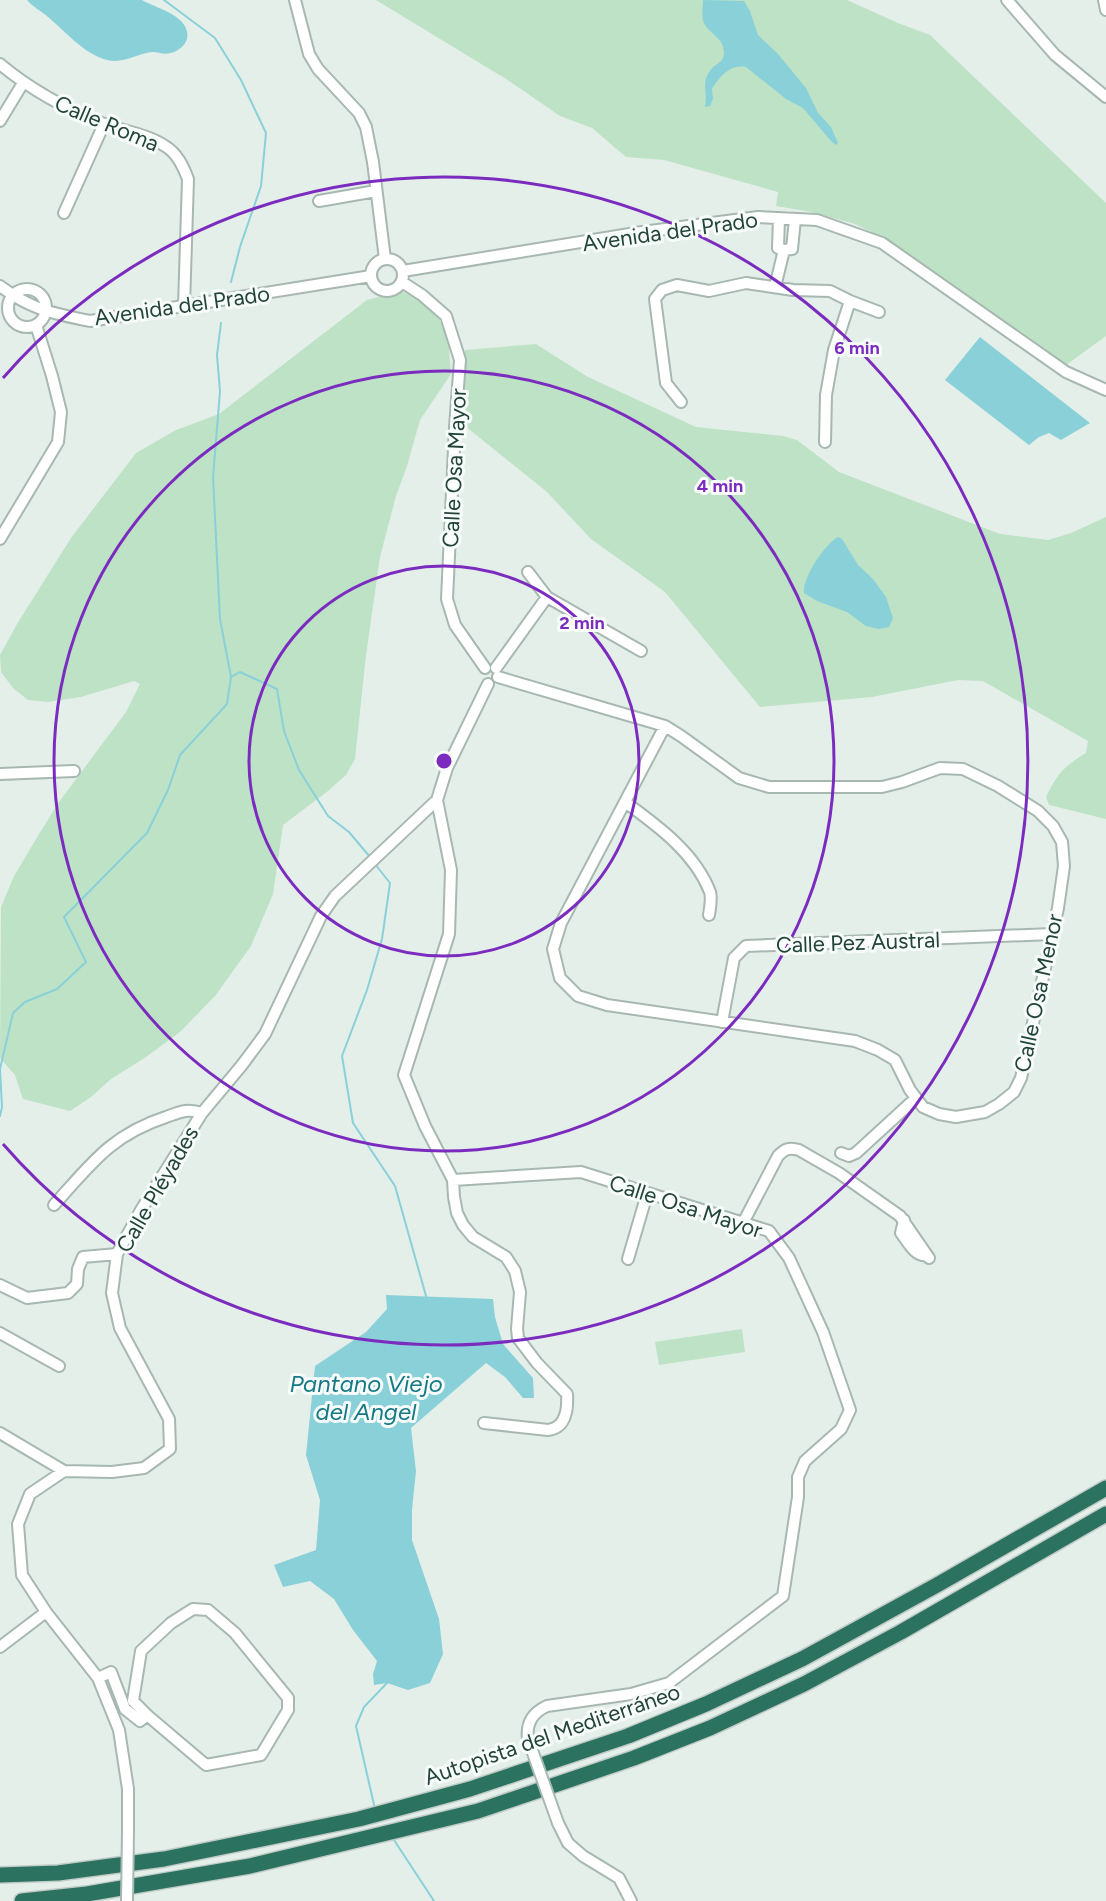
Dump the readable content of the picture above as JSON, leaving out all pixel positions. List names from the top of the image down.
{
  "streets": {
    "highway": ["Autopista del Mediterráneo"],
    "street": [
      "Calle Roma",
      "Avenida del Prado",
      "Calle Osa Mayor",
      "Calle Pez Austral",
      "Calle Osa Menor",
      "Calle Pléyades"
    ]
  },
  "crossings": [
    ["Calle Roma", "Avenida del Prado"],
    ["Avenida del Prado", "Calle Osa Mayor"],
    ["Calle Osa Mayor", "Calle Osa Menor"],
    ["Calle Pez Austral", "Calle Osa Menor"]
  ],
  "water": ["Pantano Viejo del Angel"],
  "rings": ["6 min", "4 min", "2 min"]
}
